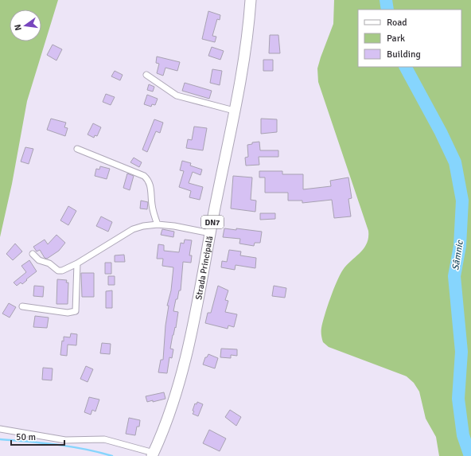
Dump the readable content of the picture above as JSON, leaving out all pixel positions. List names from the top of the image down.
{
  "streets": {
    "highway": ["DN7", "Strada Principală"]
  },
  "water": ["Sâmnic"],
  "legend": ["Road", "Park", "Building"],
  "scale_bar": "50 m",
  "north": "left"
}
